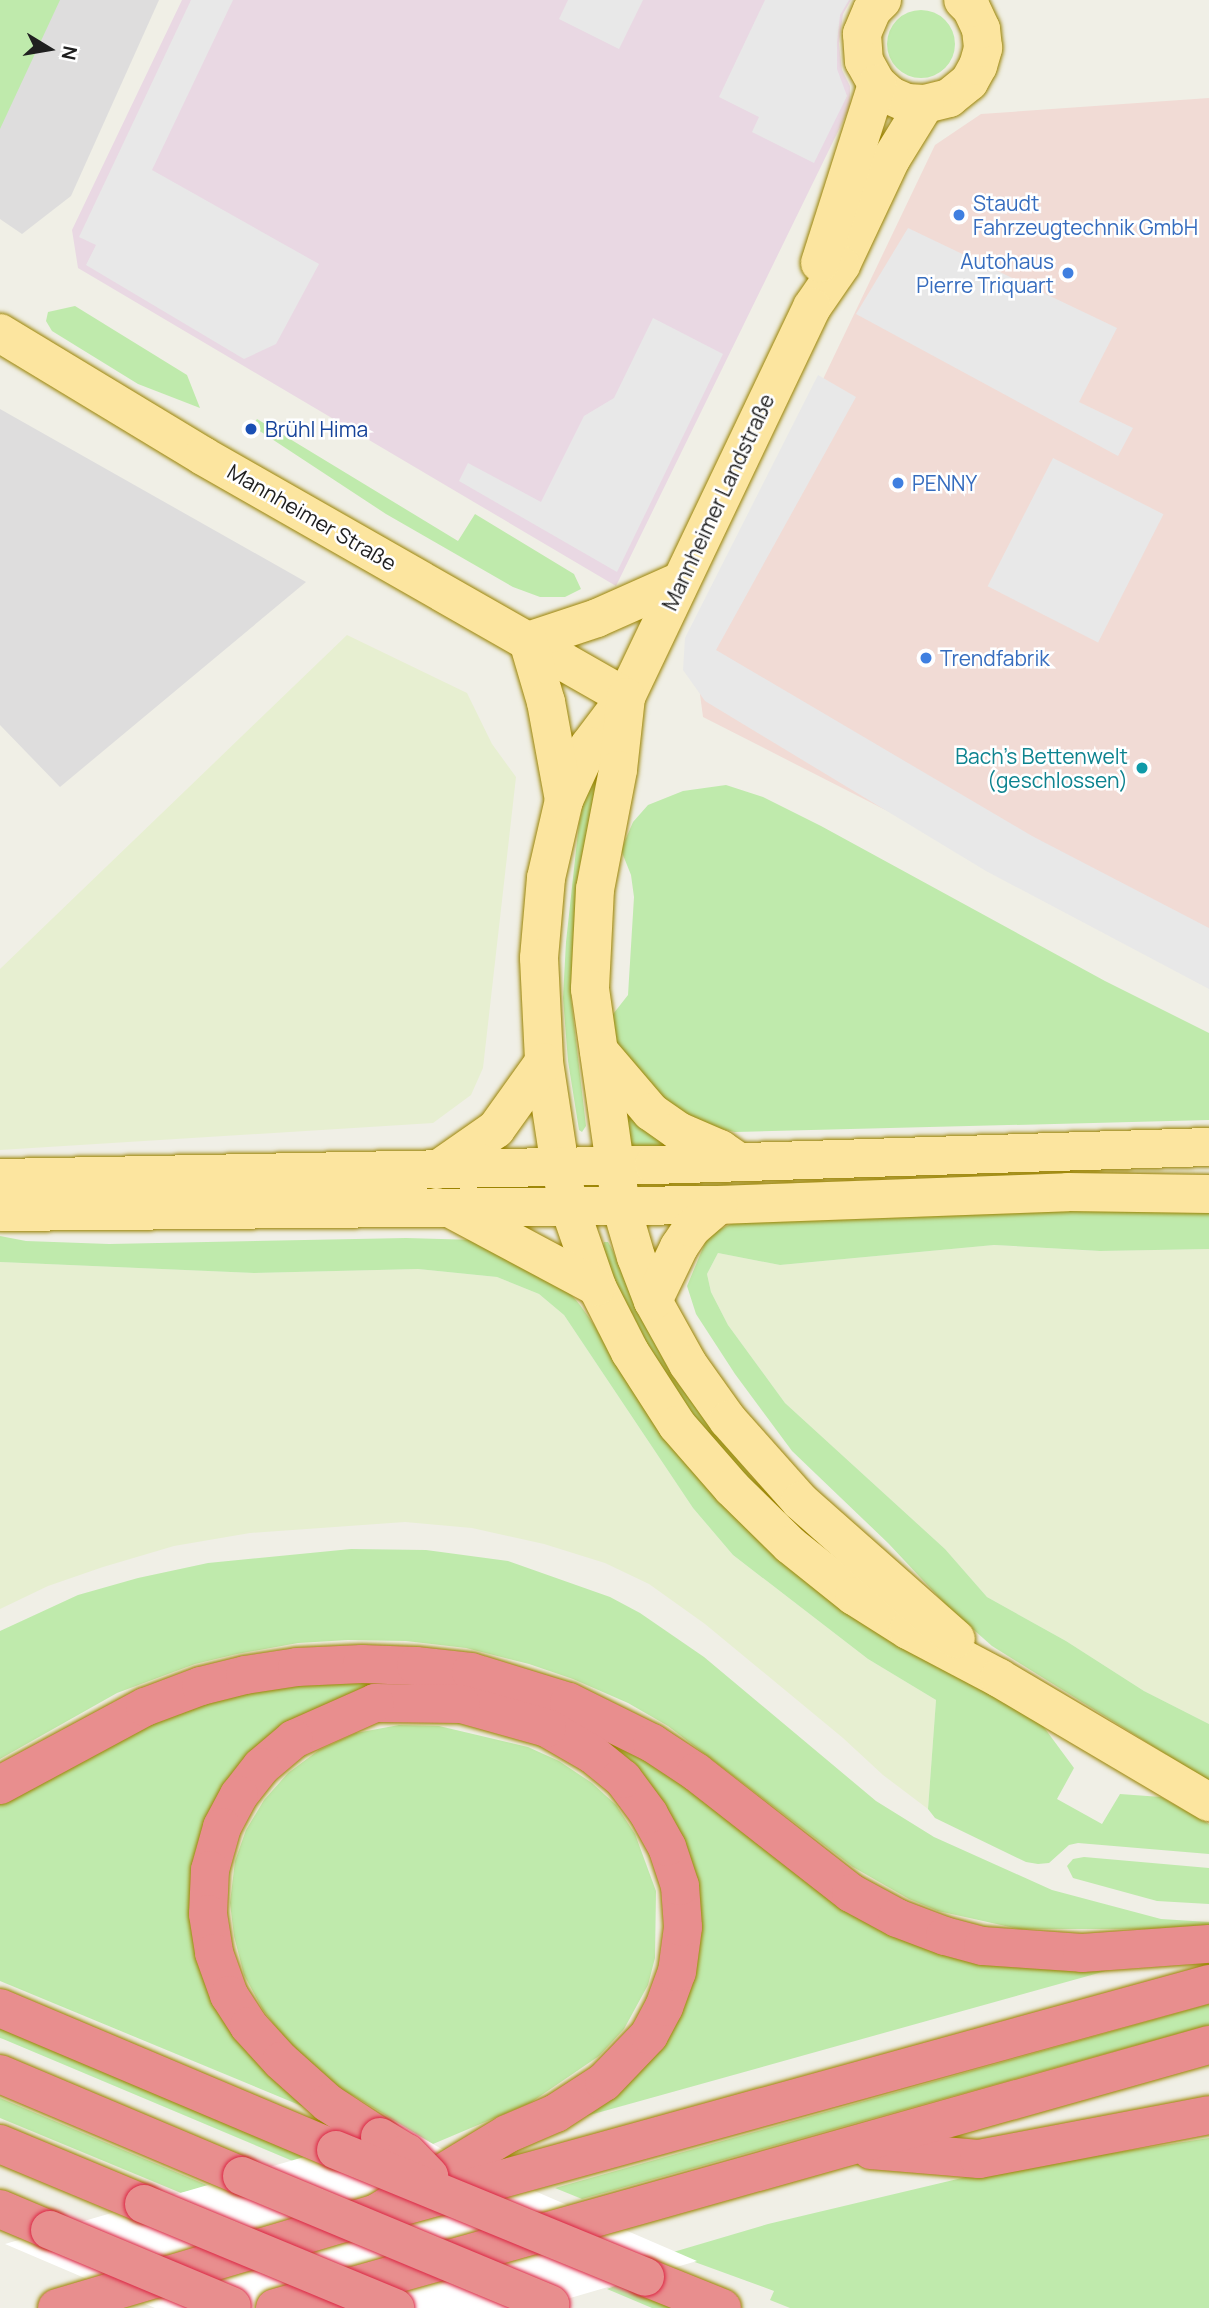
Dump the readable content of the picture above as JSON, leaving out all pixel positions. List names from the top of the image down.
{
  "streets": {
    "main road": ["Mannheimer Landstraße", "Mannheimer Straße"]
  },
  "crossings": [
    ["Mannheimer Landstraße", "Mannheimer Straße"]
  ],
  "places": [
    "Staudt Fahrzeugtechnik GmbH",
    "Autohaus Pierre Triquart",
    "Brühl Hima",
    "PENNY",
    "Trendfabrik",
    "Bach's Bettenwelt (geschlossen)"
  ],
  "north": "right"
}
